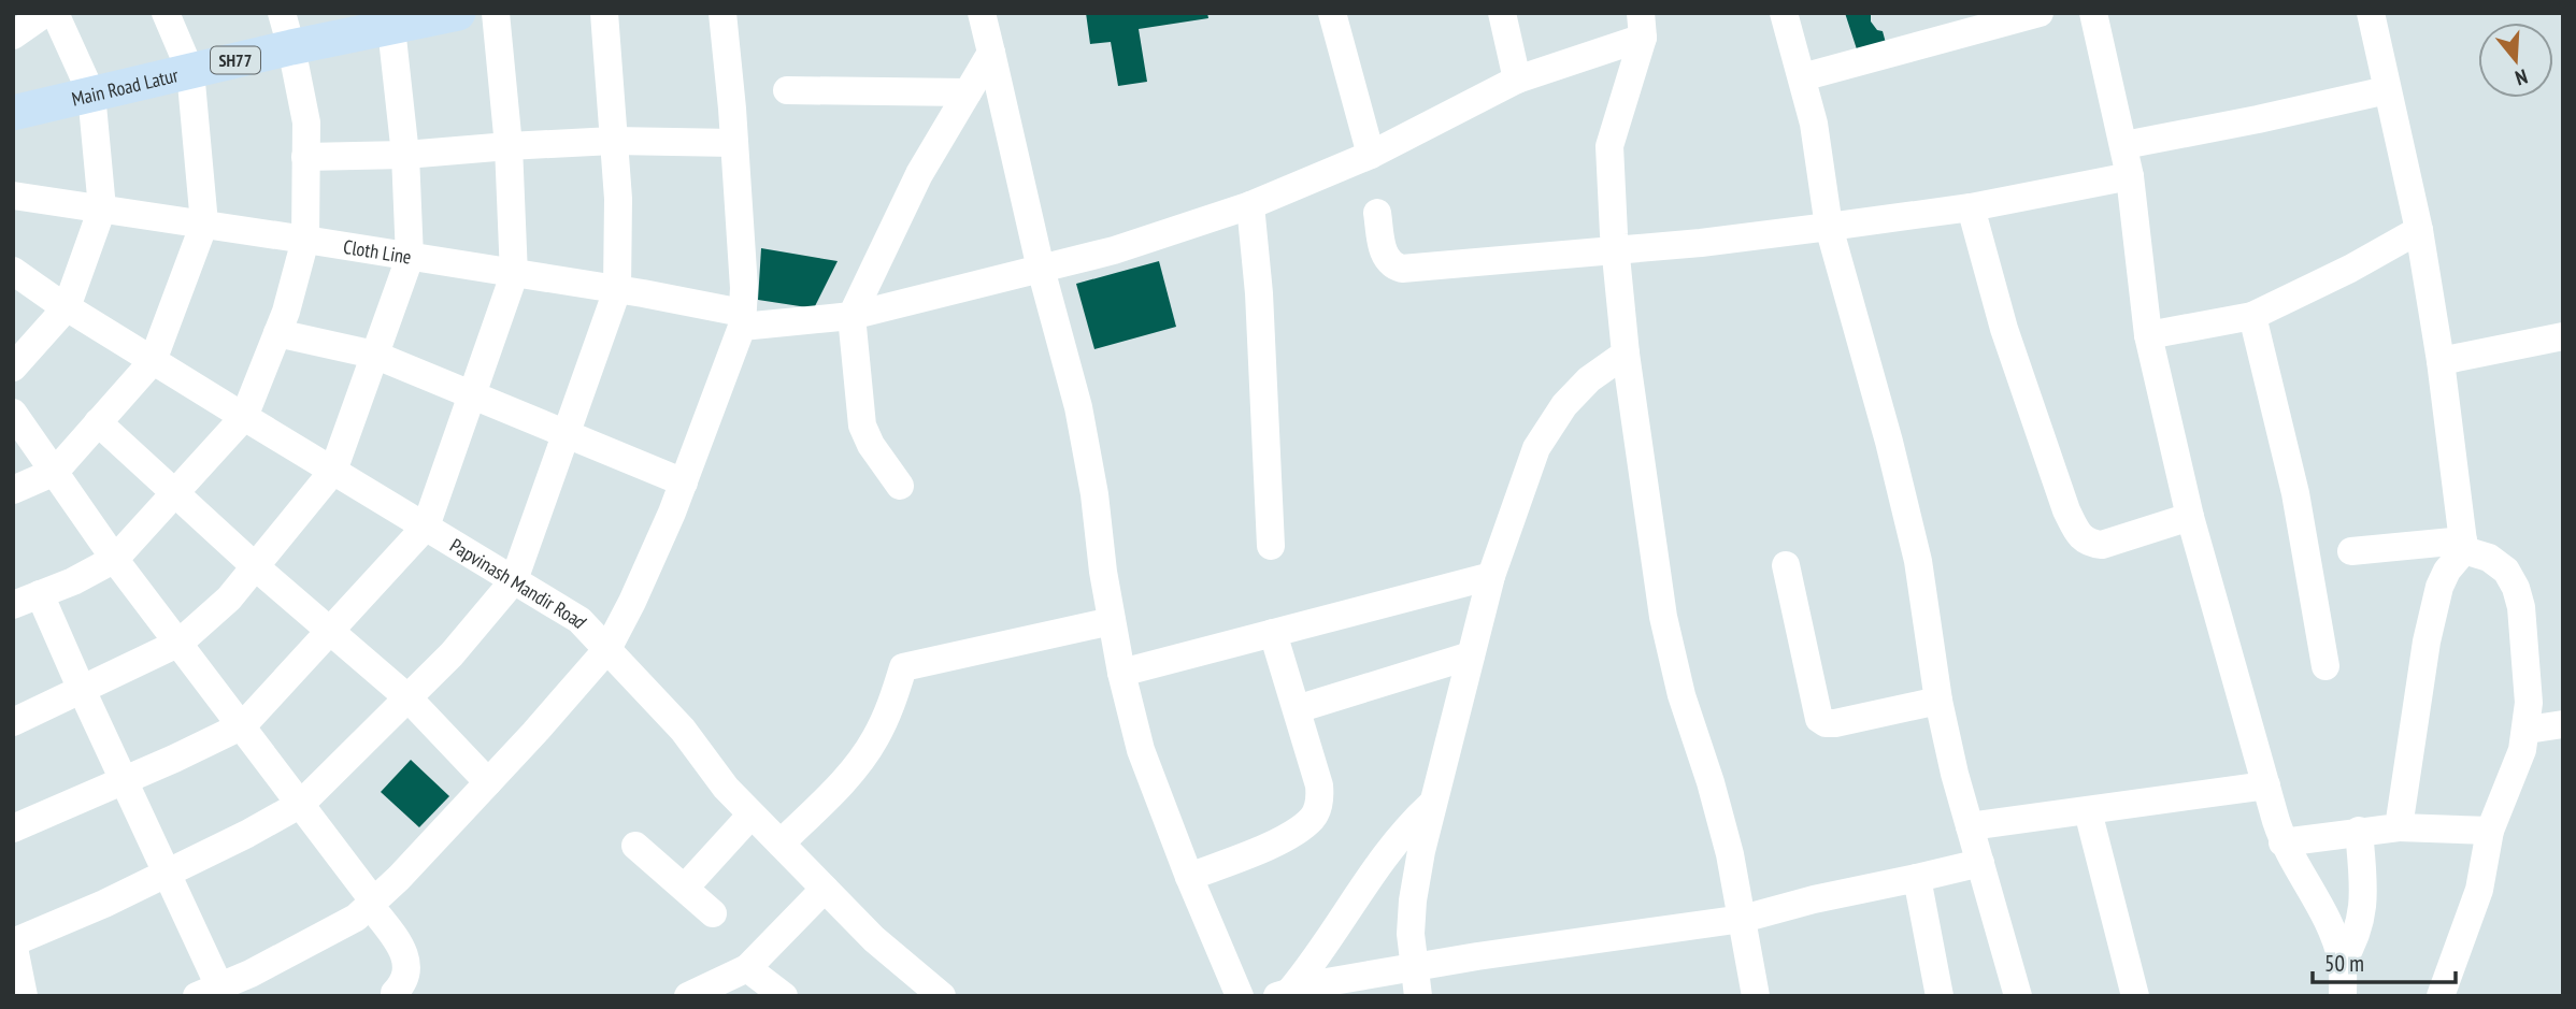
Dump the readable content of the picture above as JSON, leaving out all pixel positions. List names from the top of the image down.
{
  "streets": {
    "main road": ["SH77", "Main Road Latur"],
    "street": ["Cloth Line", "Papvinash Mandir Road"]
  },
  "scale_bar": "50 m",
  "north": "bottom"
}
